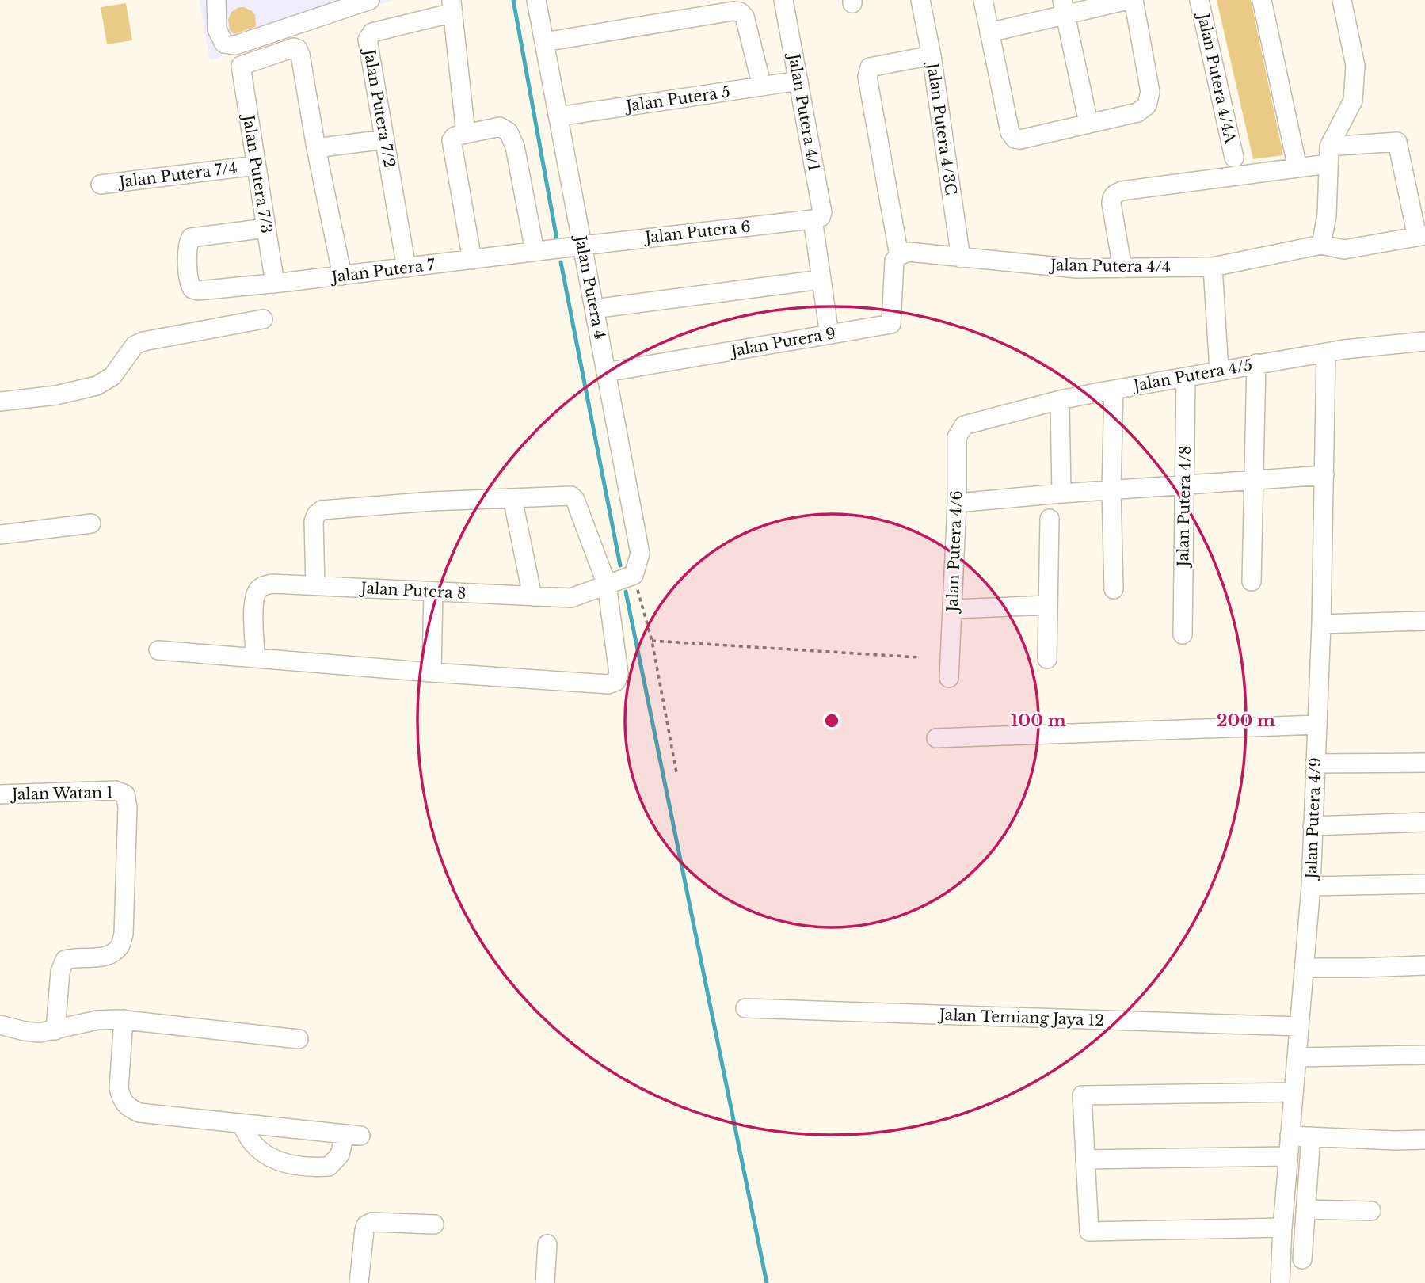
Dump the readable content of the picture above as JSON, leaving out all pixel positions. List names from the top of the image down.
{
  "streets": {
    "street": [
      "Jalan Putera 4/4A",
      "Jalan Putera 5",
      "Jalan Putera 7/2",
      "Jalan Putera 4/1",
      "Jalan Putera 4/3C",
      "Jalan Putera 7/3",
      "Jalan Putera 7/4",
      "Jalan Putera 6",
      "Jalan Putera 4/4",
      "Jalan Putera 7",
      "Jalan Putera 4",
      "Jalan Putera 9",
      "Jalan Putera 4/5",
      "Jalan Putera 4/8",
      "Jalan Putera 4/6",
      "Jalan Putera 8",
      "Jalan Watan 1",
      "Jalan Putera 4/9",
      "Jalan Temiang Jaya 12"
    ]
  },
  "crossings": [
    ["Jalan Putera 5", "Jalan Putera 4/1"],
    ["Jalan Putera 5", "Jalan Putera 4"],
    ["Jalan Putera 7/2", "Jalan Putera 7"],
    ["Jalan Putera 4/1", "Jalan Putera 6"],
    ["Jalan Putera 4/3C", "Jalan Putera 4/4"],
    ["Jalan Putera 7/3", "Jalan Putera 7/4"],
    ["Jalan Putera 7/3", "Jalan Putera 7"],
    ["Jalan Putera 6", "Jalan Putera 7"],
    ["Jalan Putera 6", "Jalan Putera 4"],
    ["Jalan Putera 4/4", "Jalan Putera 9"],
    ["Jalan Putera 7", "Jalan Putera 4"],
    ["Jalan Putera 4", "Jalan Putera 9"],
    ["Jalan Putera 4", "Jalan Putera 8"],
    ["Jalan Putera 4/5", "Jalan Putera 4/8"],
    ["Jalan Putera 4/5", "Jalan Putera 4/6"],
    ["Jalan Putera 4/5", "Jalan Putera 4/9"],
    ["Jalan Putera 4/9", "Jalan Temiang Jaya 12"]
  ],
  "rings": ["100 m", "200 m"]
}
